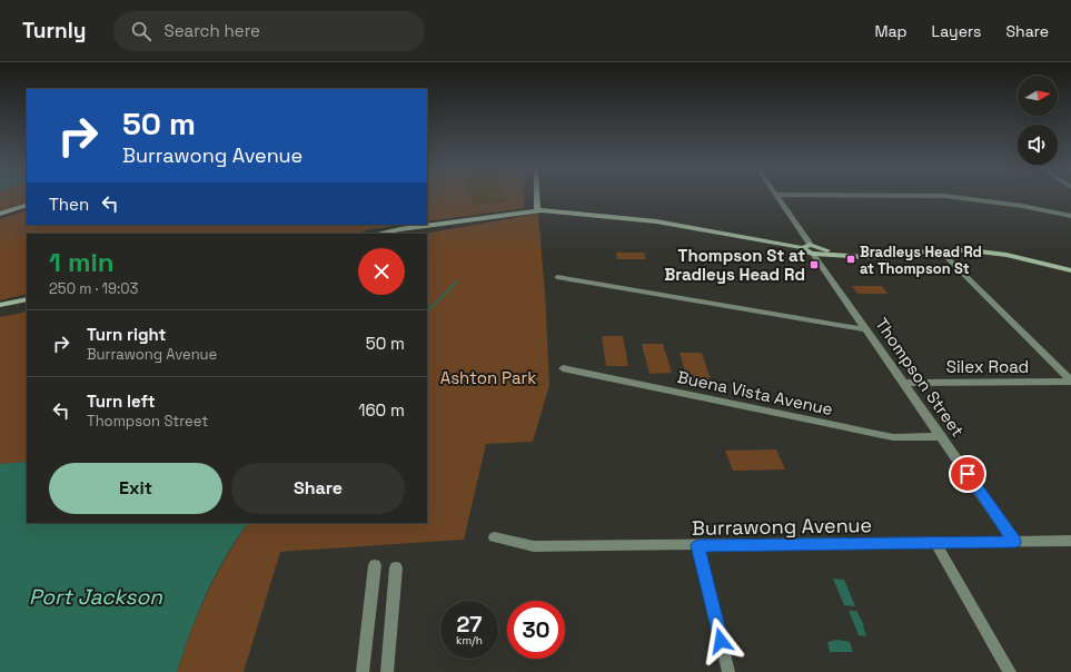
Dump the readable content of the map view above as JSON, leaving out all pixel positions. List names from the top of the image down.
{
  "streets": {
    "street": [
      "Silex Road",
      "Thompson Street",
      "Buena Vista Avenue",
      "Burrawong Avenue"
    ]
  },
  "crossings": [
    ["Silex Road", "Thompson Street"],
    ["Thompson Street", "Buena Vista Avenue"],
    ["Thompson Street", "Burrawong Avenue"]
  ],
  "water": ["Port Jackson"],
  "parks": ["Ashton Park"],
  "places": {
    "transit": ["Bradleys Head Rd at Thompson St", "Thompson St at Bradleys Head Rd"]
  },
  "north": "right",
  "page": {
    "header": "Turnly",
    "search": "Search here",
    "nav": ["Map", "Layers", "Share"],
    "turn": ["50 m", "Burrawong Avenue"],
    "then": "Then",
    "heading": ["1 min", "250 m · 19:03"],
    "list": [
      {
        "name": "Turn right",
        "note": "Burrawong Avenue",
        "value": "50 m"
      },
      {
        "name": "Turn left",
        "note": "Thompson Street",
        "value": "160 m"
      }
    ],
    "buttons": ["Exit", "Share"],
    "speed": "27 km/h",
    "limit": "30"
  }
}
